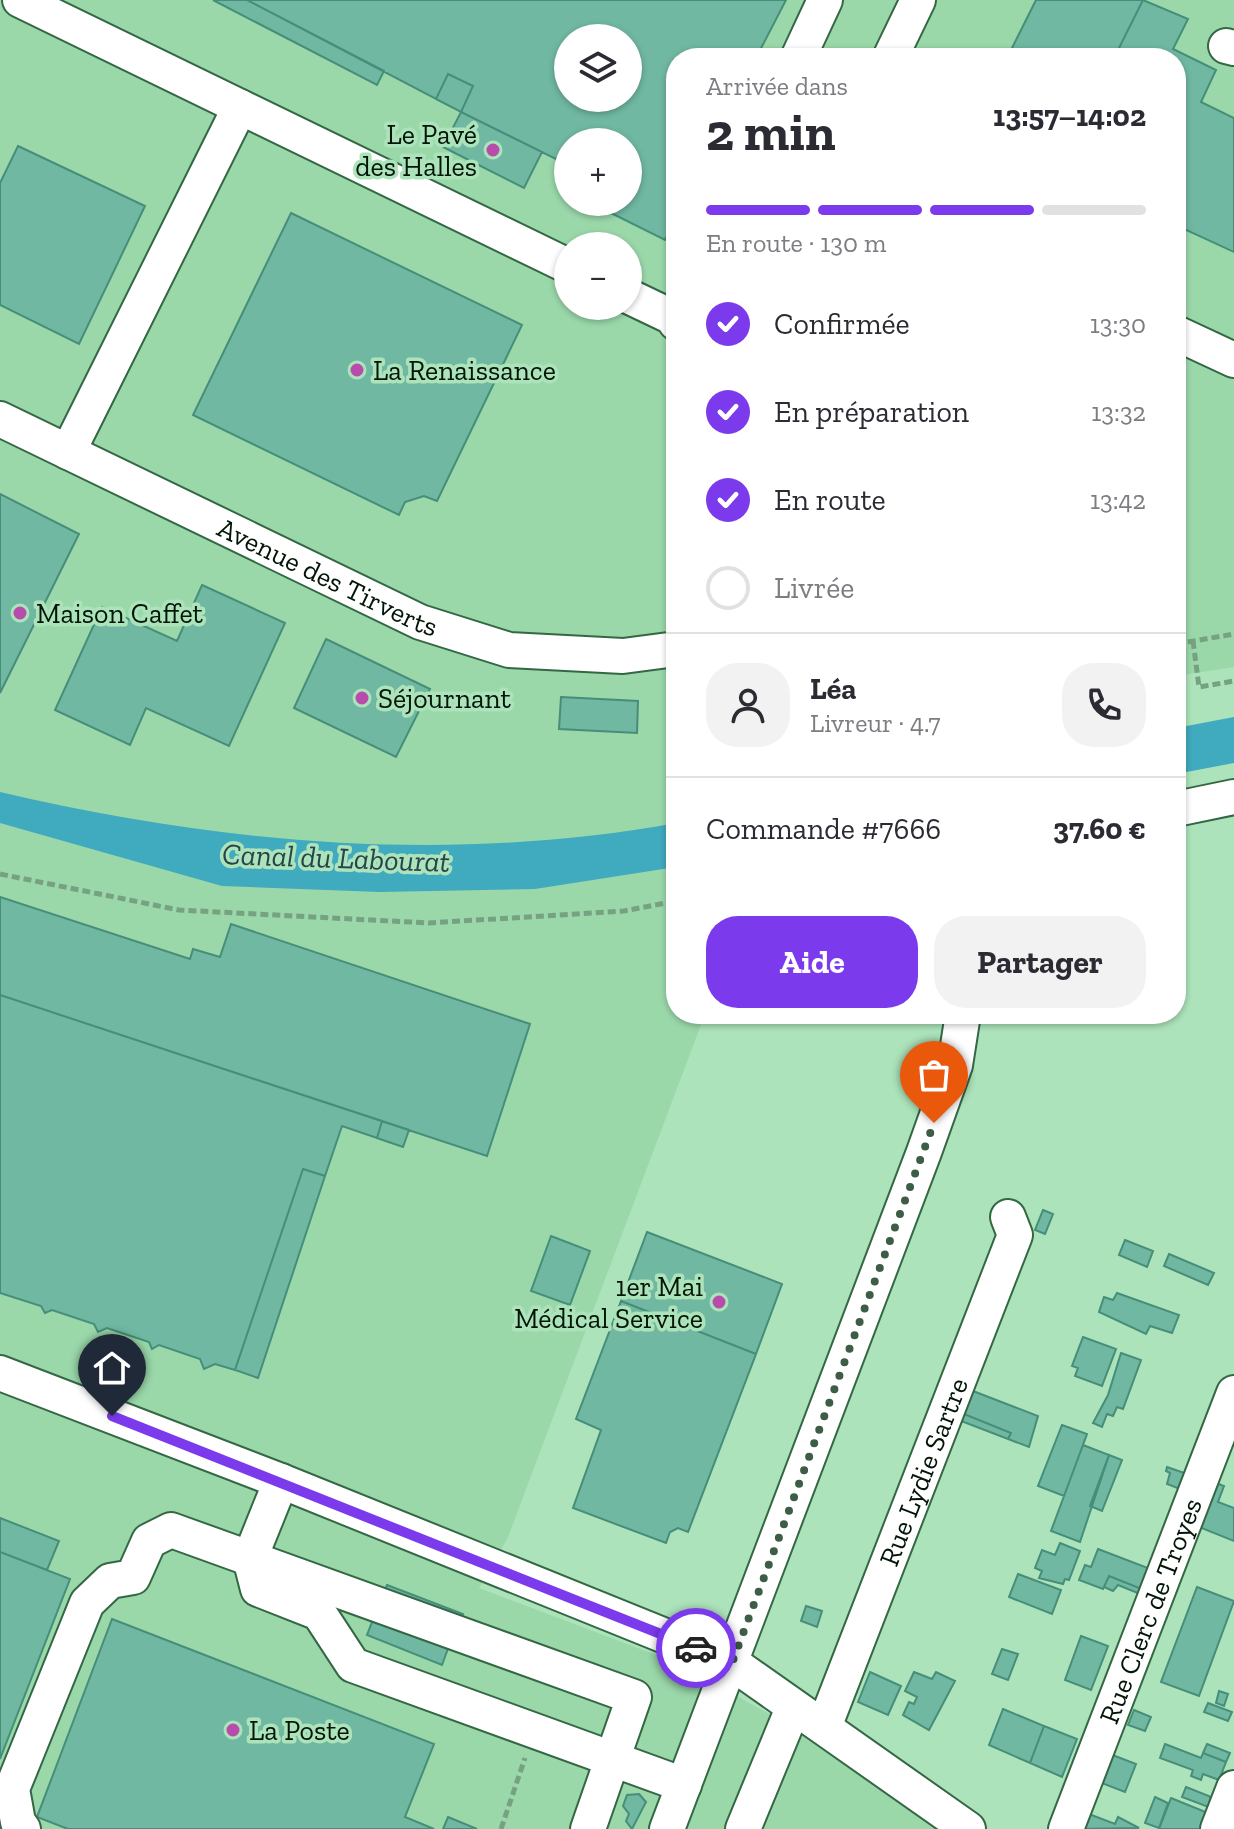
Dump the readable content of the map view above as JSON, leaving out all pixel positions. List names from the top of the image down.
{
  "streets": {
    "street": ["Avenue des Tirverts", "Rue Lydie Sartre", "Rue Clerc de Troyes"]
  },
  "water": ["Canal du Labourat"],
  "places": [
    "Le Pavé des Halles",
    "La Renaissance",
    "Maison Caffet",
    "Séjournant",
    "1er Mai Médical Service",
    "La Poste"
  ],
  "page": {
    "map_buttons": ["+", "−"],
    "heading": ["2 min", "Arrivée dans", "13:57–14:02"],
    "panel": [
      "Léa",
      "Livreur · 4.7",
      "Commande #7666",
      "37.60 €"
    ],
    "bar": "En route · 130 m",
    "list": [
      ["Confirmée", "13:30"],
      ["En préparation", "13:32"],
      ["En route", "13:42"],
      "Livrée"
    ],
    "buttons": ["Aide", "Partager"]
  }
}
